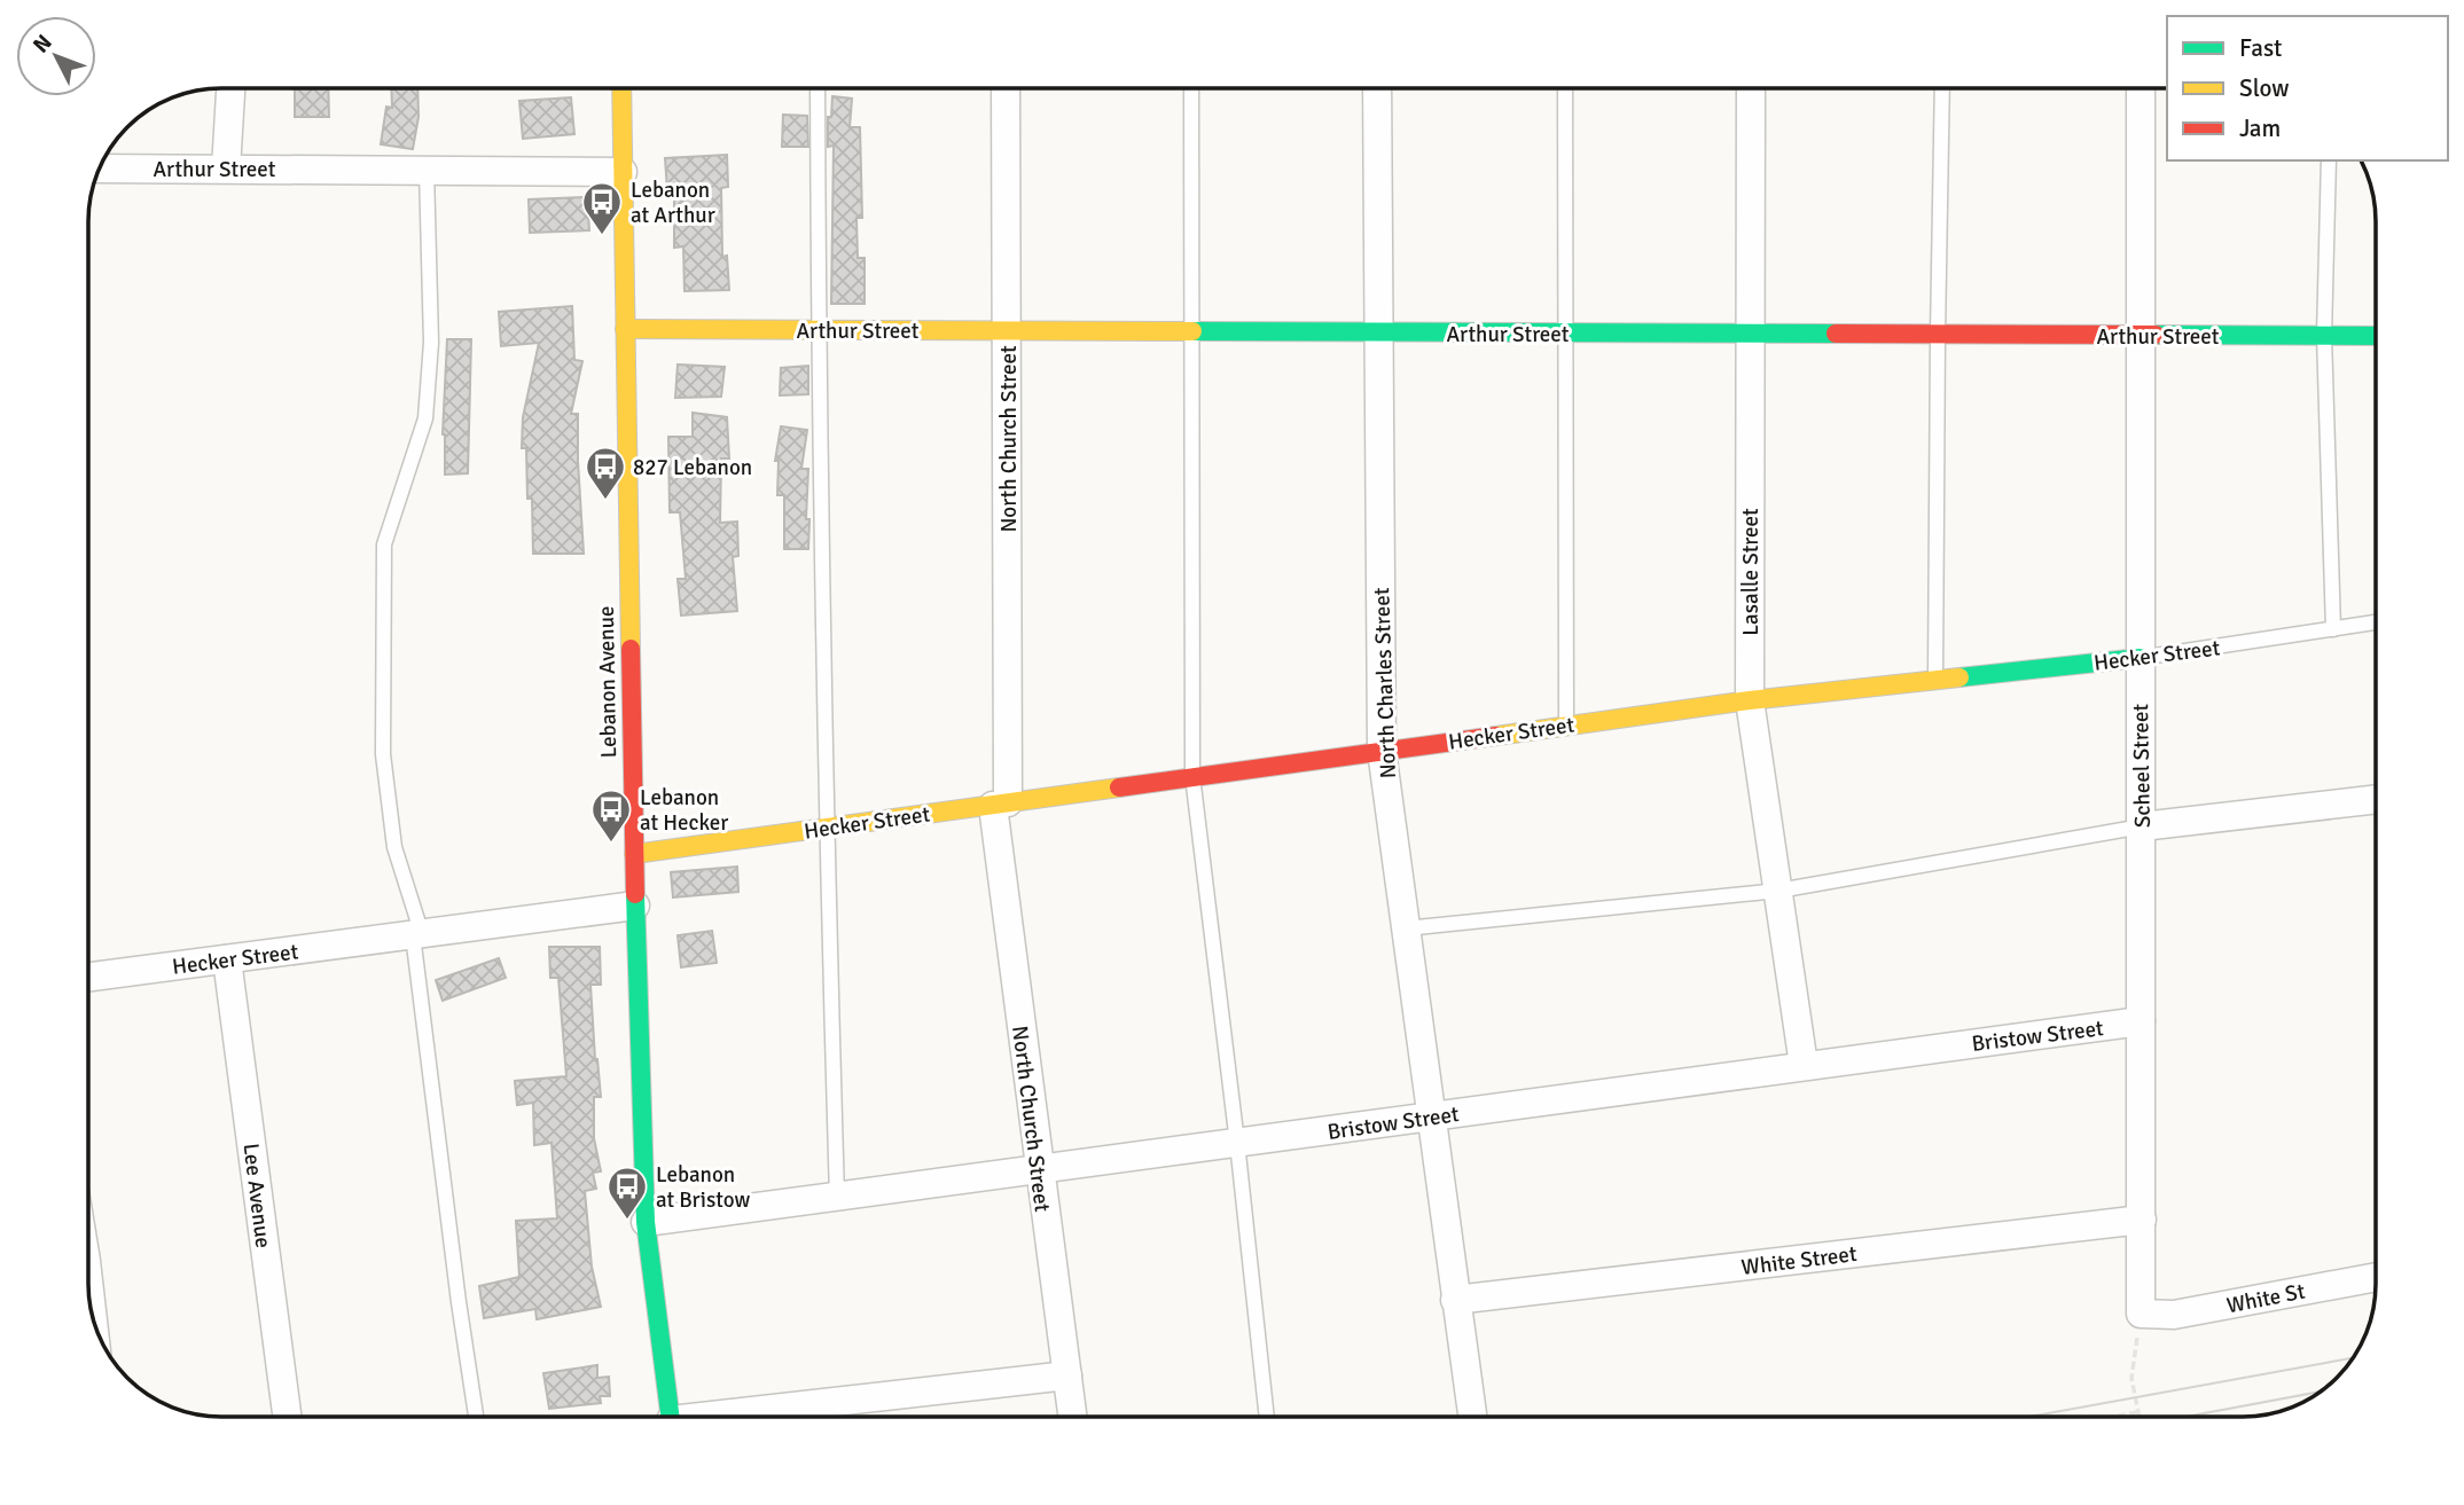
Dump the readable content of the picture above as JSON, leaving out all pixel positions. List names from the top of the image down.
{
  "streets": {
    "street": [
      "Arthur Street",
      "North Church Street",
      "Lasalle Street",
      "Hecker Street",
      "Lebanon Avenue",
      "North Charles Street",
      "Scheel Street",
      "Bristow Street",
      "Lee Avenue",
      "White Street",
      "White St"
    ]
  },
  "crossings": [
    ["Arthur Street", "North Church Street"],
    ["Arthur Street", "Lasalle Street"],
    ["Arthur Street", "Lebanon Avenue"],
    ["Arthur Street", "North Charles Street"],
    ["Arthur Street", "Scheel Street"],
    ["North Church Street", "Hecker Street"],
    ["North Church Street", "Bristow Street"],
    ["Lasalle Street", "Hecker Street"],
    ["Lasalle Street", "Bristow Street"],
    ["Hecker Street", "Lebanon Avenue"],
    ["Hecker Street", "North Charles Street"],
    ["Hecker Street", "Scheel Street"],
    ["Hecker Street", "Lee Avenue"],
    ["Lebanon Avenue", "Bristow Street"],
    ["North Charles Street", "Bristow Street"],
    ["North Charles Street", "White Street"],
    ["Scheel Street", "Bristow Street"],
    ["Scheel Street", "White Street"],
    ["Scheel Street", "White St"]
  ],
  "places": {
    "bus stop": [
      "Lebanon at Arthur",
      "827 Lebanon",
      "Lebanon at Hecker",
      "Lebanon at Bristow"
    ]
  },
  "legend": ["Fast", "Slow", "Jam"],
  "north": "top left"
}
